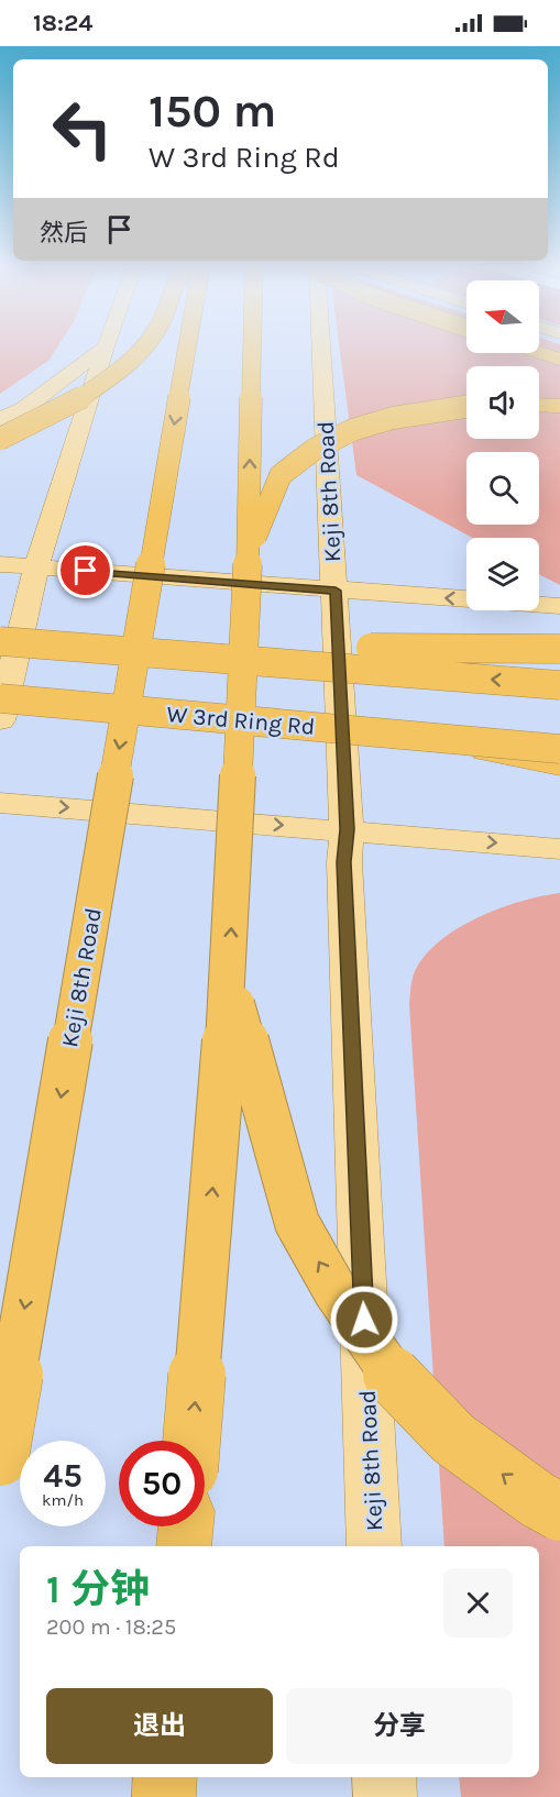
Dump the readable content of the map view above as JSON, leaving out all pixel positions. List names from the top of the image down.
{
  "streets": {
    "highway": ["Keji 8th Road", "W 3rd Ring Rd"]
  },
  "north": "left",
  "page": {
    "status": "18:24",
    "turn": ["150 m", "W 3rd Ring Rd"],
    "then": "然后",
    "speed": "45 km/h",
    "limit": "50",
    "heading": ["1 分钟", "200 m · 18:25"],
    "buttons": ["退出", "分享"]
  }
}
